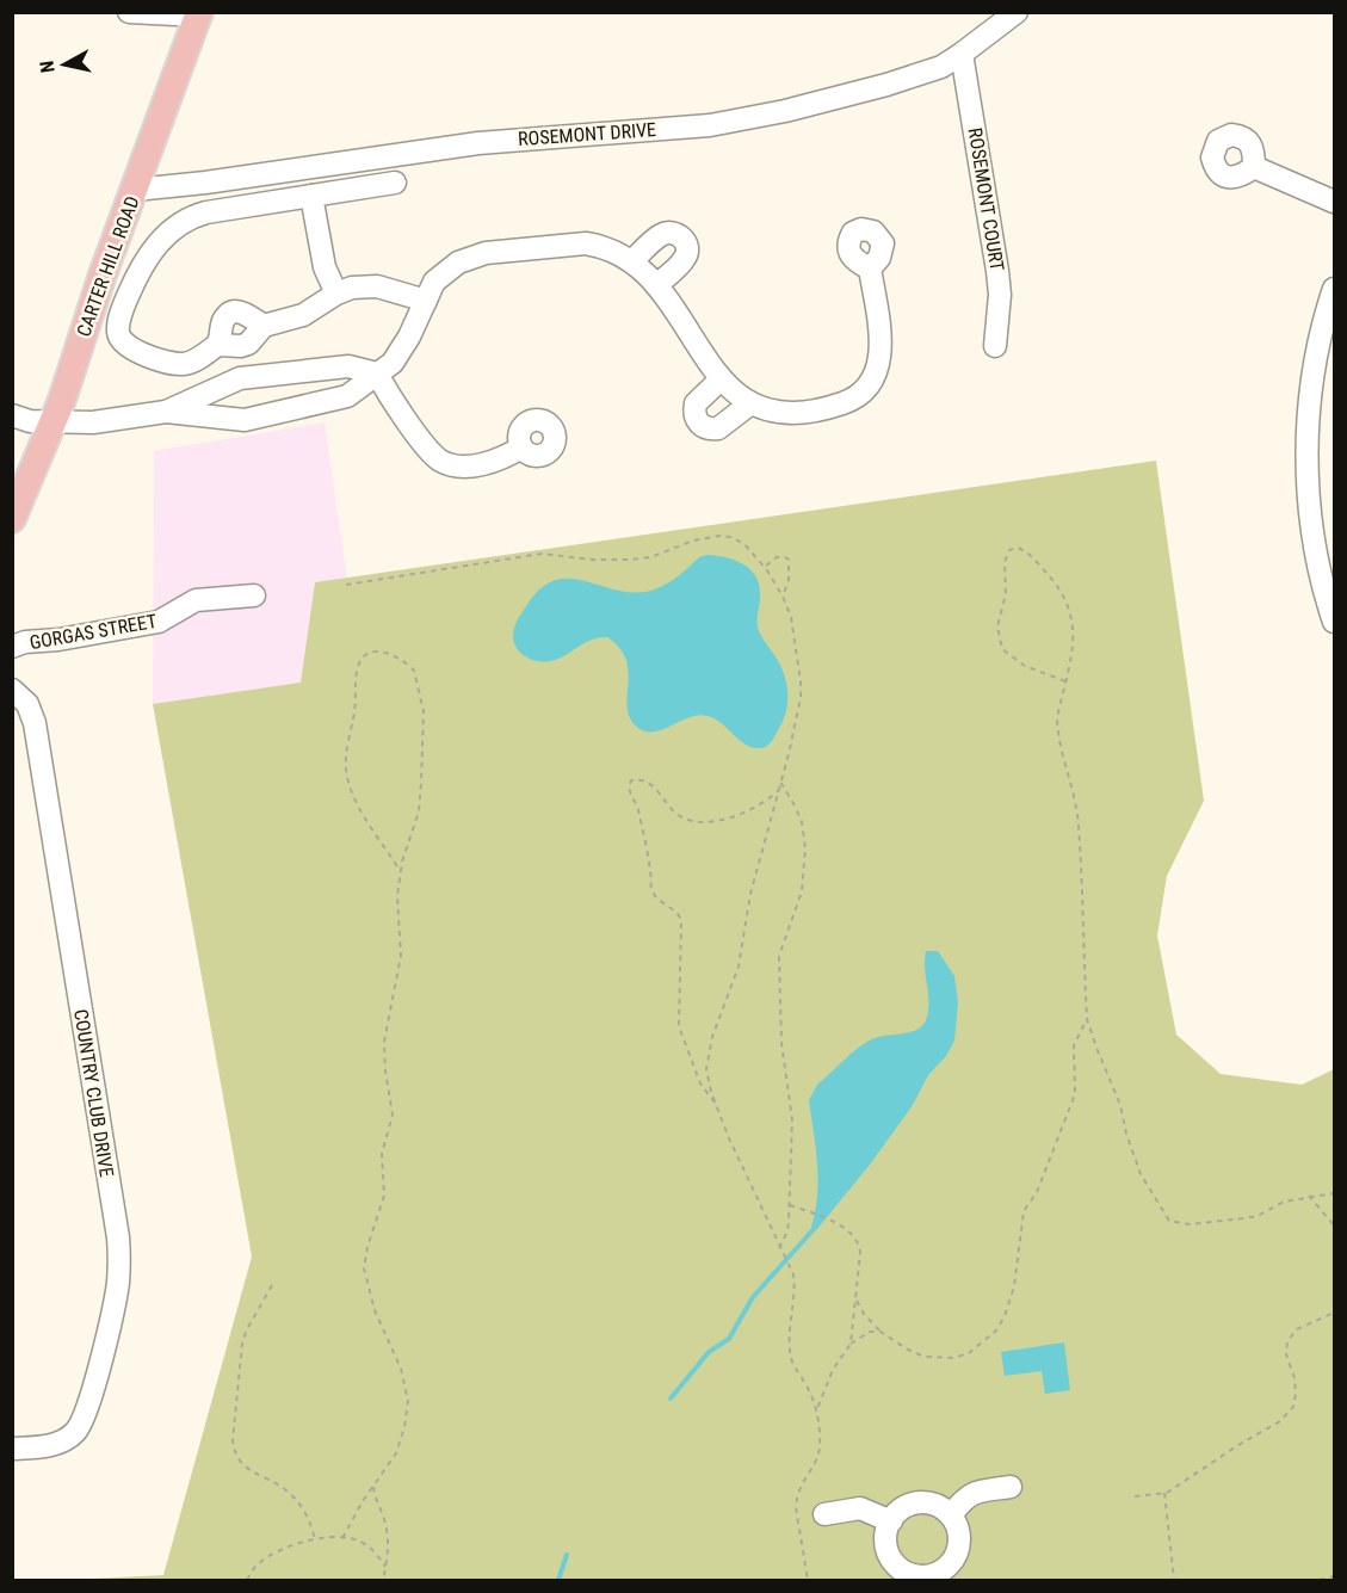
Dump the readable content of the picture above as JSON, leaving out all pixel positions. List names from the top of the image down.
{
  "streets": {
    "main road": ["CARTER HILL ROAD"],
    "street": [
      "ROSEMONT DRIVE",
      "ROSEMONT COURT",
      "GORGAS STREET",
      "COUNTRY CLUB DRIVE"
    ]
  },
  "crossings": [
    ["ROSEMONT DRIVE", "ROSEMONT COURT"],
    ["ROSEMONT DRIVE", "CARTER HILL ROAD"]
  ],
  "north": "left"
}
